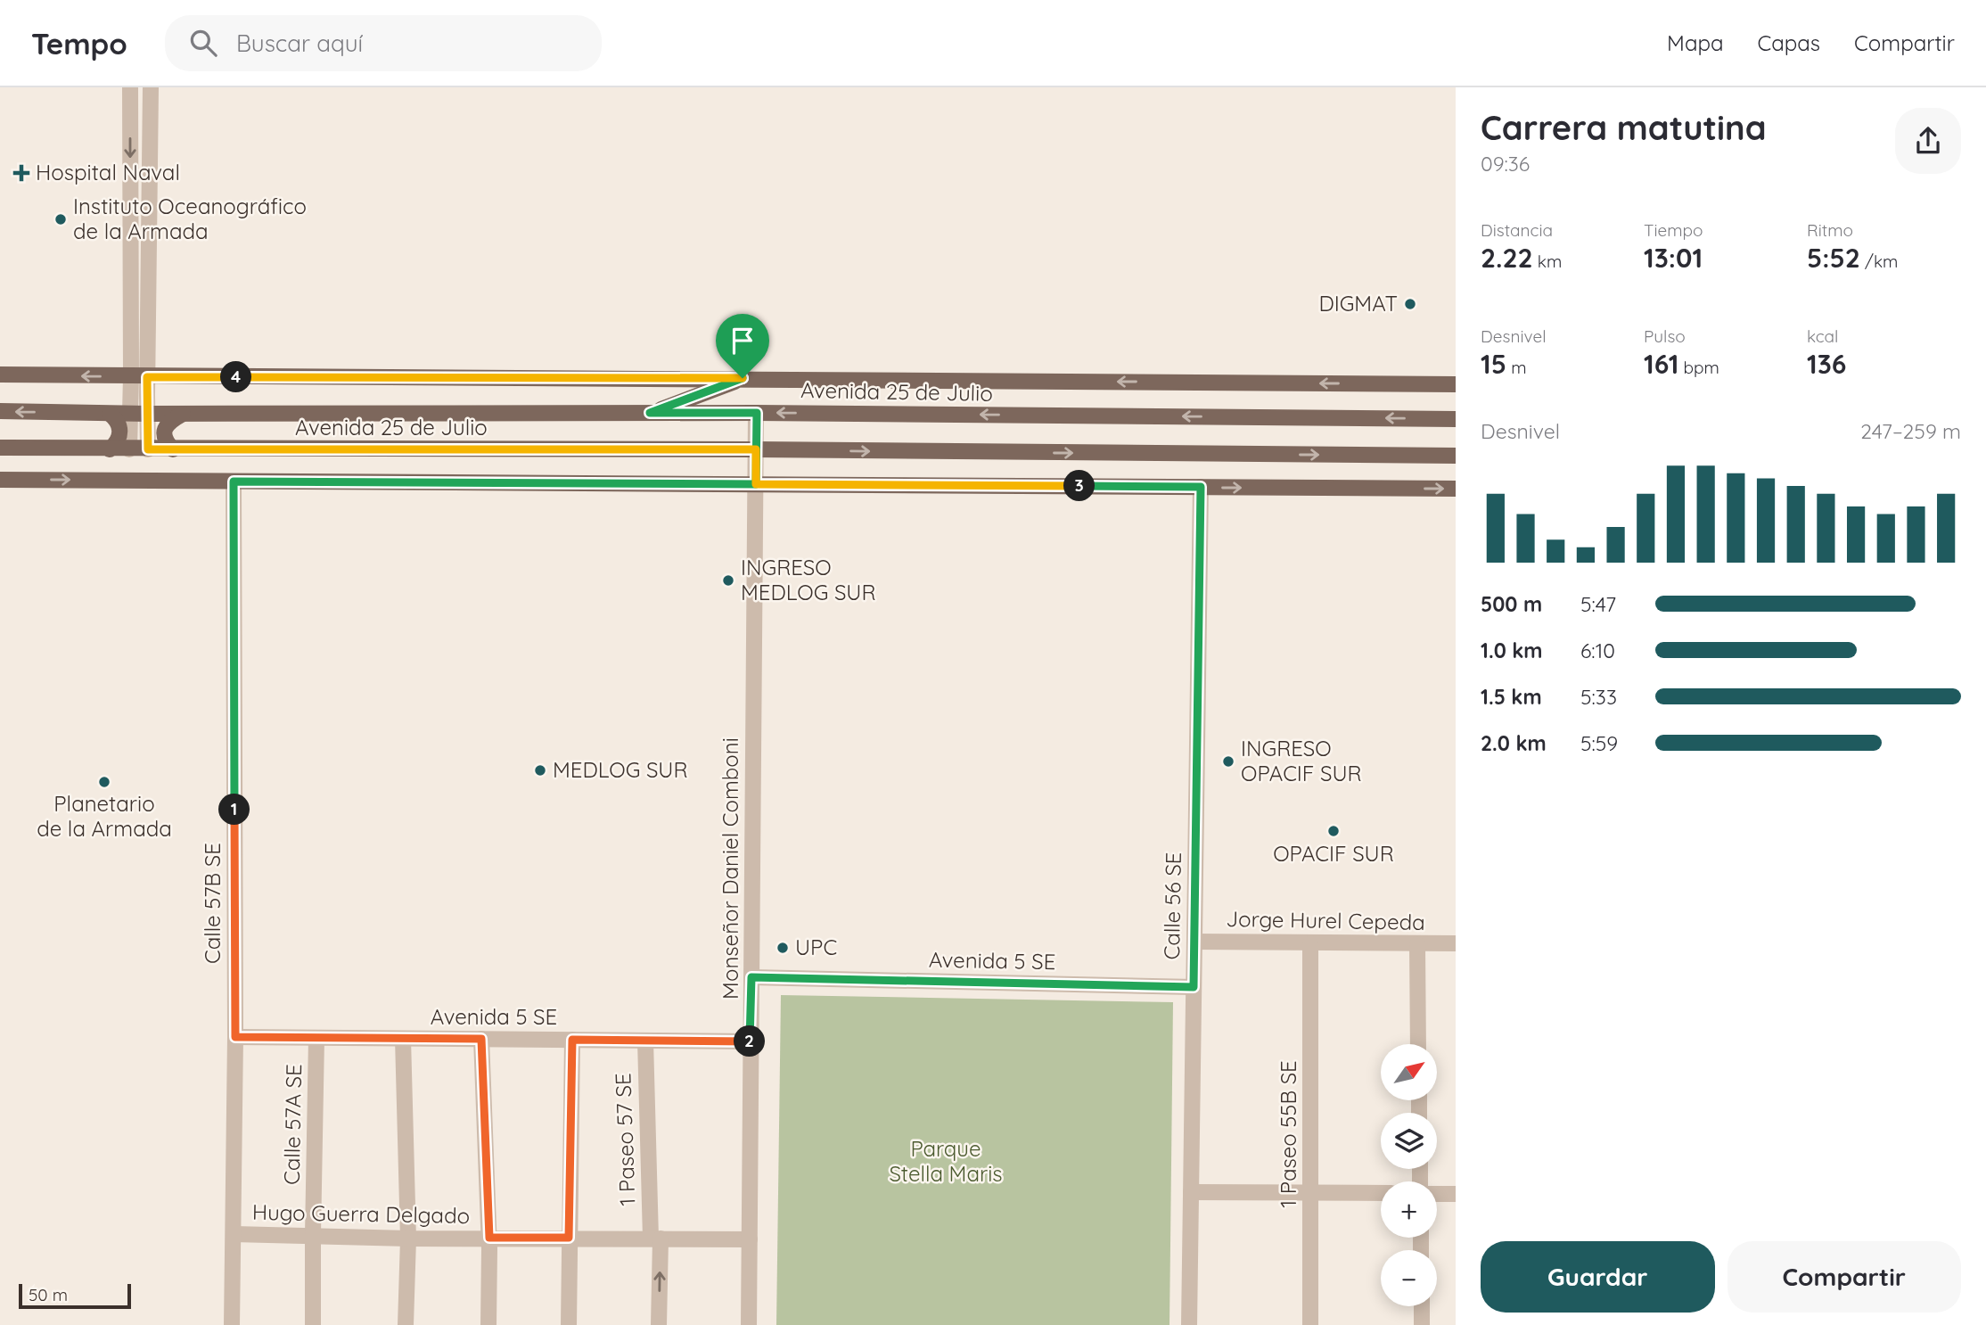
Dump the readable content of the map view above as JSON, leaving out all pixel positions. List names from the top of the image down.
{
  "streets": {
    "main road": ["Avenida 25 de Julio"],
    "street": [
      "Monseñor Daniel Comboni",
      "Calle 57B SE",
      "Calle 56 SE",
      "Jorge Hurel Cepeda",
      "Avenida 5 SE",
      "Calle 57A SE",
      "1 Paseo 55B SE",
      "1 Paseo 57 SE",
      "Hugo Guerra Delgado"
    ]
  },
  "crossings": [
    ["Avenida 25 de Julio", "Monseñor Daniel Comboni"],
    ["Monseñor Daniel Comboni", "Avenida 5 SE"],
    ["Monseñor Daniel Comboni", "Hugo Guerra Delgado"],
    ["Calle 57B SE", "Avenida 5 SE"],
    ["Calle 57B SE", "Hugo Guerra Delgado"],
    ["Calle 56 SE", "Jorge Hurel Cepeda"],
    ["Calle 56 SE", "Avenida 5 SE"],
    ["Jorge Hurel Cepeda", "1 Paseo 55B SE"],
    ["Avenida 5 SE", "Calle 57A SE"],
    ["Avenida 5 SE", "1 Paseo 57 SE"],
    ["Calle 57A SE", "Hugo Guerra Delgado"],
    ["1 Paseo 57 SE", "Hugo Guerra Delgado"]
  ],
  "parks": ["Parque Stella Maris"],
  "places": {
    "health": ["Hospital Naval"],
    "other": [
      "Instituto Oceanográfico de la Armada",
      "DIGMAT",
      "INGRESO MEDLOG SUR",
      "INGRESO OPACIF SUR",
      "MEDLOG SUR",
      "Planetario de la Armada",
      "OPACIF SUR",
      "UPC"
    ]
  },
  "scale_bar": "50 m",
  "north": "top right",
  "page": {
    "header": "Tempo",
    "search": "Buscar aquí",
    "nav": ["Mapa", "Capas", "Compartir"],
    "heading": ["Carrera matutina", "09:36"],
    "stats": [
      ["Distancia", "2.22 km"],
      ["Tiempo", "13:01"],
      ["Ritmo", "5:52 /km"],
      ["Desnivel", "15 m"],
      ["Pulso", "161 bpm"],
      ["kcal", "136"]
    ],
    "pins": [
      "4",
      "3",
      "1",
      "2"
    ],
    "chart": ["Desnivel", "247–259 m"],
    "list": [
      {
        "name": "500 m",
        "note": "5:47"
      },
      {
        "name": "1.0 km",
        "note": "6:10"
      },
      {
        "name": "1.5 km",
        "note": "5:33"
      },
      {
        "name": "2.0 km",
        "note": "5:59"
      }
    ],
    "map_buttons": ["+", "−"],
    "buttons": ["Guardar", "Compartir"],
    "scale": "50 m"
  }
}
